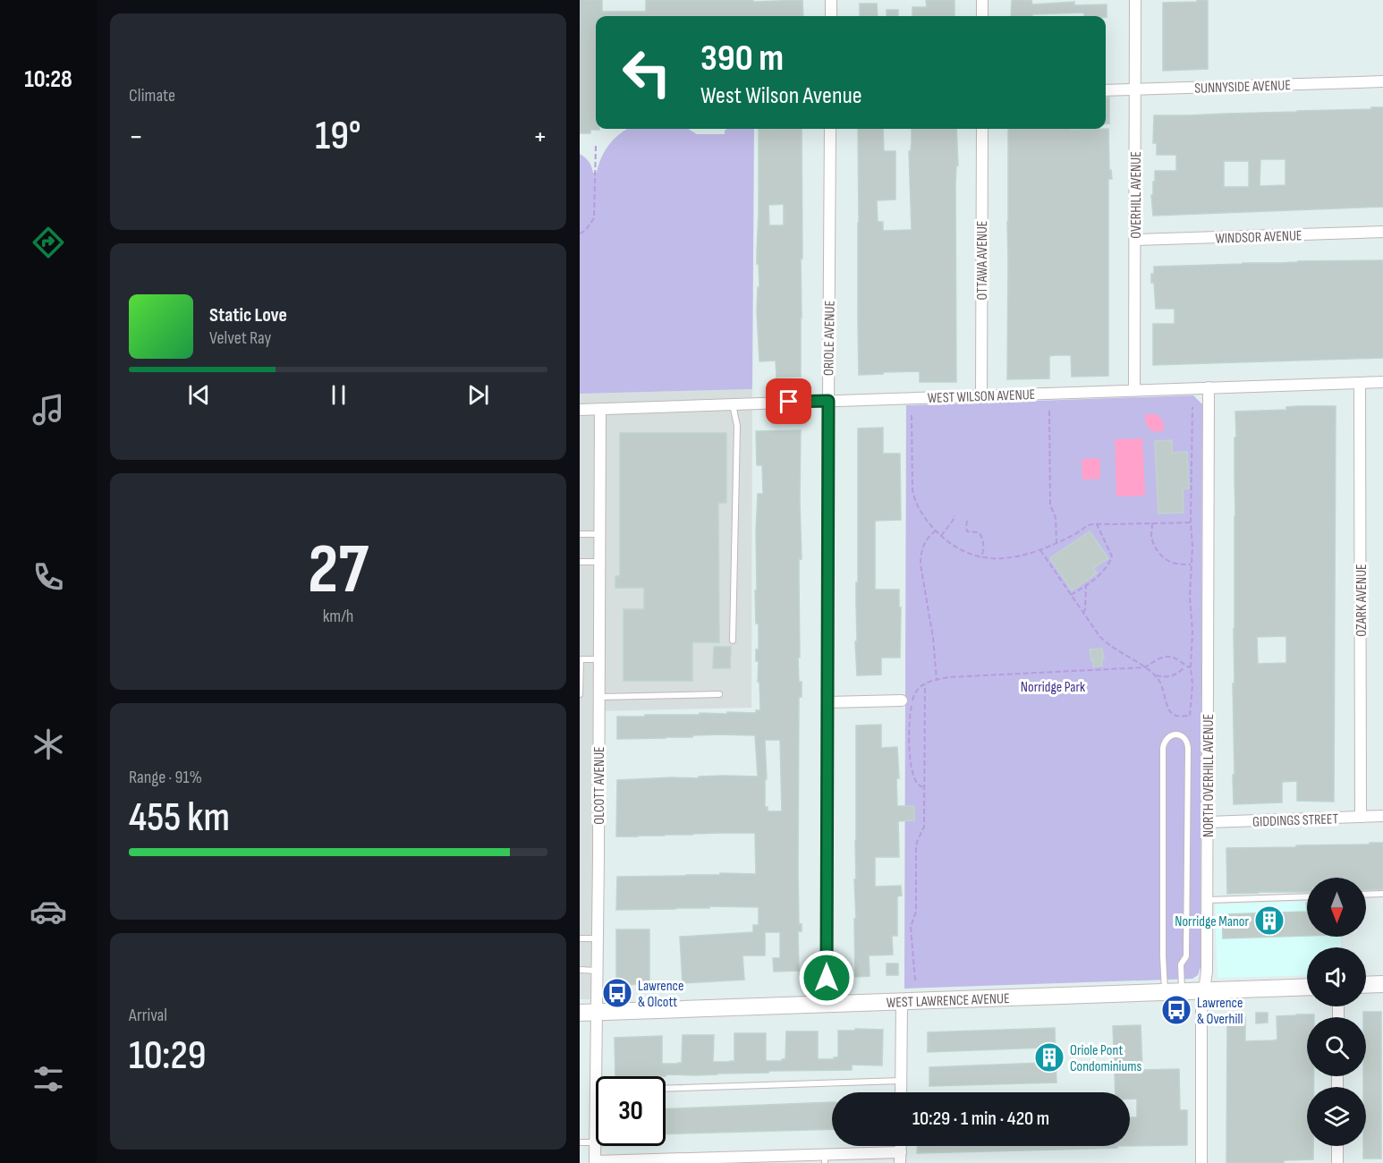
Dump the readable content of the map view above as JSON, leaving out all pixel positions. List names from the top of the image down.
{
  "streets": {
    "main road": ["WEST LAWRENCE AVENUE"],
    "street": [
      "SUNNYSIDE AVENUE",
      "OVERHILL AVENUE",
      "WINDSOR AVENUE",
      "OTTAWA AVENUE",
      "ORIOLE AVENUE",
      "WEST WILSON AVENUE",
      "OZARK AVENUE",
      "NORTH OVERHILL AVENUE",
      "OLCOTT AVENUE",
      "GIDDINGS STREET"
    ]
  },
  "crossings": [
    ["SUNNYSIDE AVENUE", "OVERHILL AVENUE"],
    ["OVERHILL AVENUE", "WINDSOR AVENUE"],
    ["OVERHILL AVENUE", "WEST WILSON AVENUE"],
    ["OTTAWA AVENUE", "WEST WILSON AVENUE"],
    ["ORIOLE AVENUE", "WEST WILSON AVENUE"],
    ["ORIOLE AVENUE", "WEST LAWRENCE AVENUE"],
    ["WEST WILSON AVENUE", "OZARK AVENUE"],
    ["WEST WILSON AVENUE", "NORTH OVERHILL AVENUE"],
    ["WEST WILSON AVENUE", "OLCOTT AVENUE"],
    ["OZARK AVENUE", "GIDDINGS STREET"],
    ["NORTH OVERHILL AVENUE", "GIDDINGS STREET"],
    ["NORTH OVERHILL AVENUE", "WEST LAWRENCE AVENUE"],
    ["OLCOTT AVENUE", "WEST LAWRENCE AVENUE"]
  ],
  "parks": ["Norridge Park"],
  "places": {
    "building": ["Norridge Manor", "Oriole Pont Condominiums"],
    "bus stop": ["Lawrence & Olcott", "Lawrence & Overhill"]
  },
  "north": "bottom",
  "page": {
    "tabs": "10:28",
    "tile": [
      "Climate",
      ["27", "km/h"],
      ["Range · 91%", "455 km"],
      ["Arrival", "10:29"]
    ],
    "turn": ["390 m", "West Wilson Avenue"],
    "heat": ["−", "19°", "+"],
    "song": ["Static Love", "Velvet Ray"],
    "limit": "30",
    "trip": "10:29 · 1 min · 420 m"
  }
}
